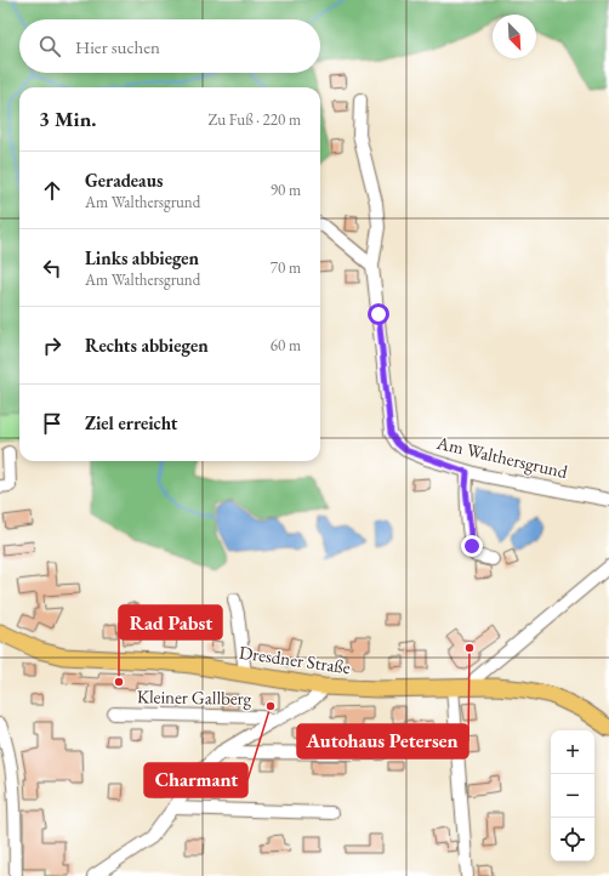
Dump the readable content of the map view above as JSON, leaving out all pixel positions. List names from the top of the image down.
{
  "streets": {
    "main road": ["Dresdner Straße"],
    "street": ["Am Walthersgrund", "Kleiner Gallberg"]
  },
  "crossings": [
    ["Dresdner Straße", "Kleiner Gallberg"]
  ],
  "places": ["Autohaus Petersen", "Rad Pabst", "Charmant"],
  "north": "bottom right",
  "page": {
    "search": "Hier suchen",
    "heading": ["3 Min.", "Zu Fuß · 220 m"],
    "list": [
      ["Geradeaus", "Am Walthersgrund", "90 m"],
      ["Links abbiegen", "Am Walthersgrund", "70 m"],
      ["Rechts abbiegen", "60 m"],
      "Ziel erreicht"
    ],
    "map_buttons": ["+", "−"]
  }
}
